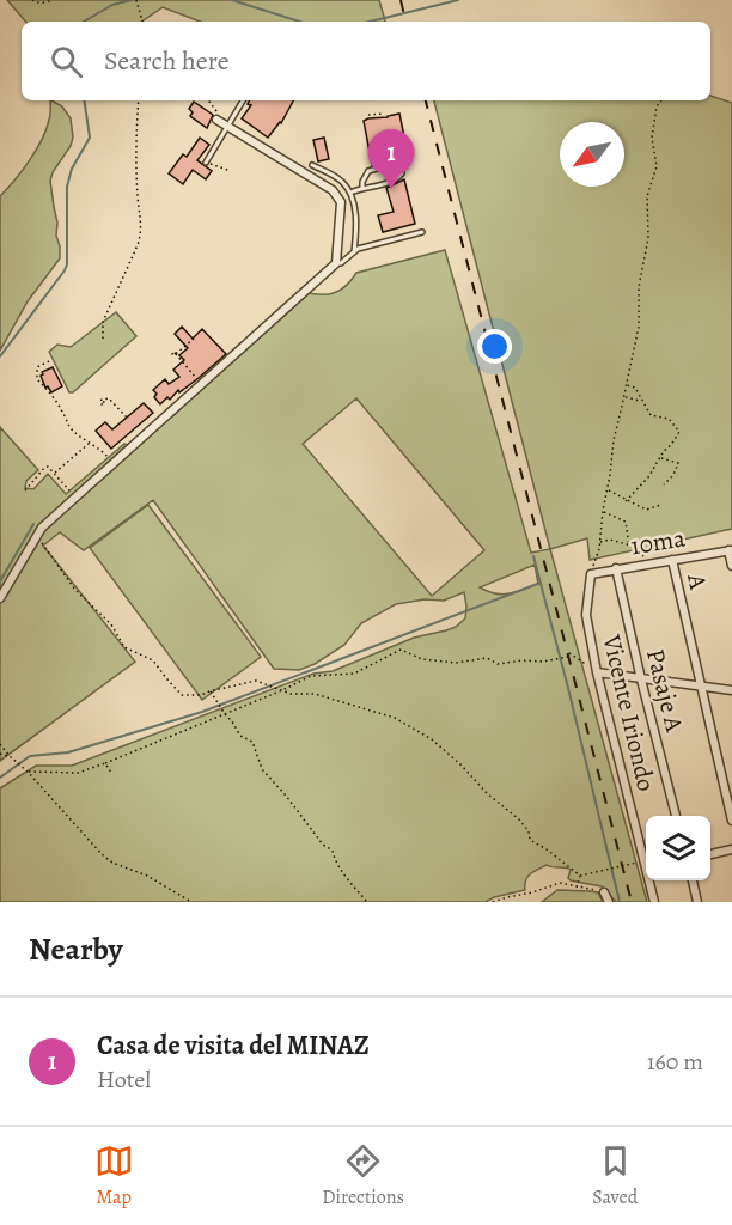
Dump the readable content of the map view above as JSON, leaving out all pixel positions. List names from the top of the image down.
{
  "streets": {
    "street": [
      "10ma",
      "A",
      "Pasaje A",
      "Vicente Iriondo"
    ]
  },
  "crossings": [
    ["10ma", "A"],
    ["10ma", "Pasaje A"],
    ["10ma", "Vicente Iriondo"]
  ],
  "north": "bottom left",
  "page": {
    "search": "Search here",
    "pins": "1",
    "heading": "Nearby",
    "list": [
      {
        "mark": "1",
        "name": "Casa de visita del MINAZ",
        "note": "Hotel",
        "value": "160 m"
      }
    ],
    "nav": ["Map", "Directions", "Saved"]
  }
}
